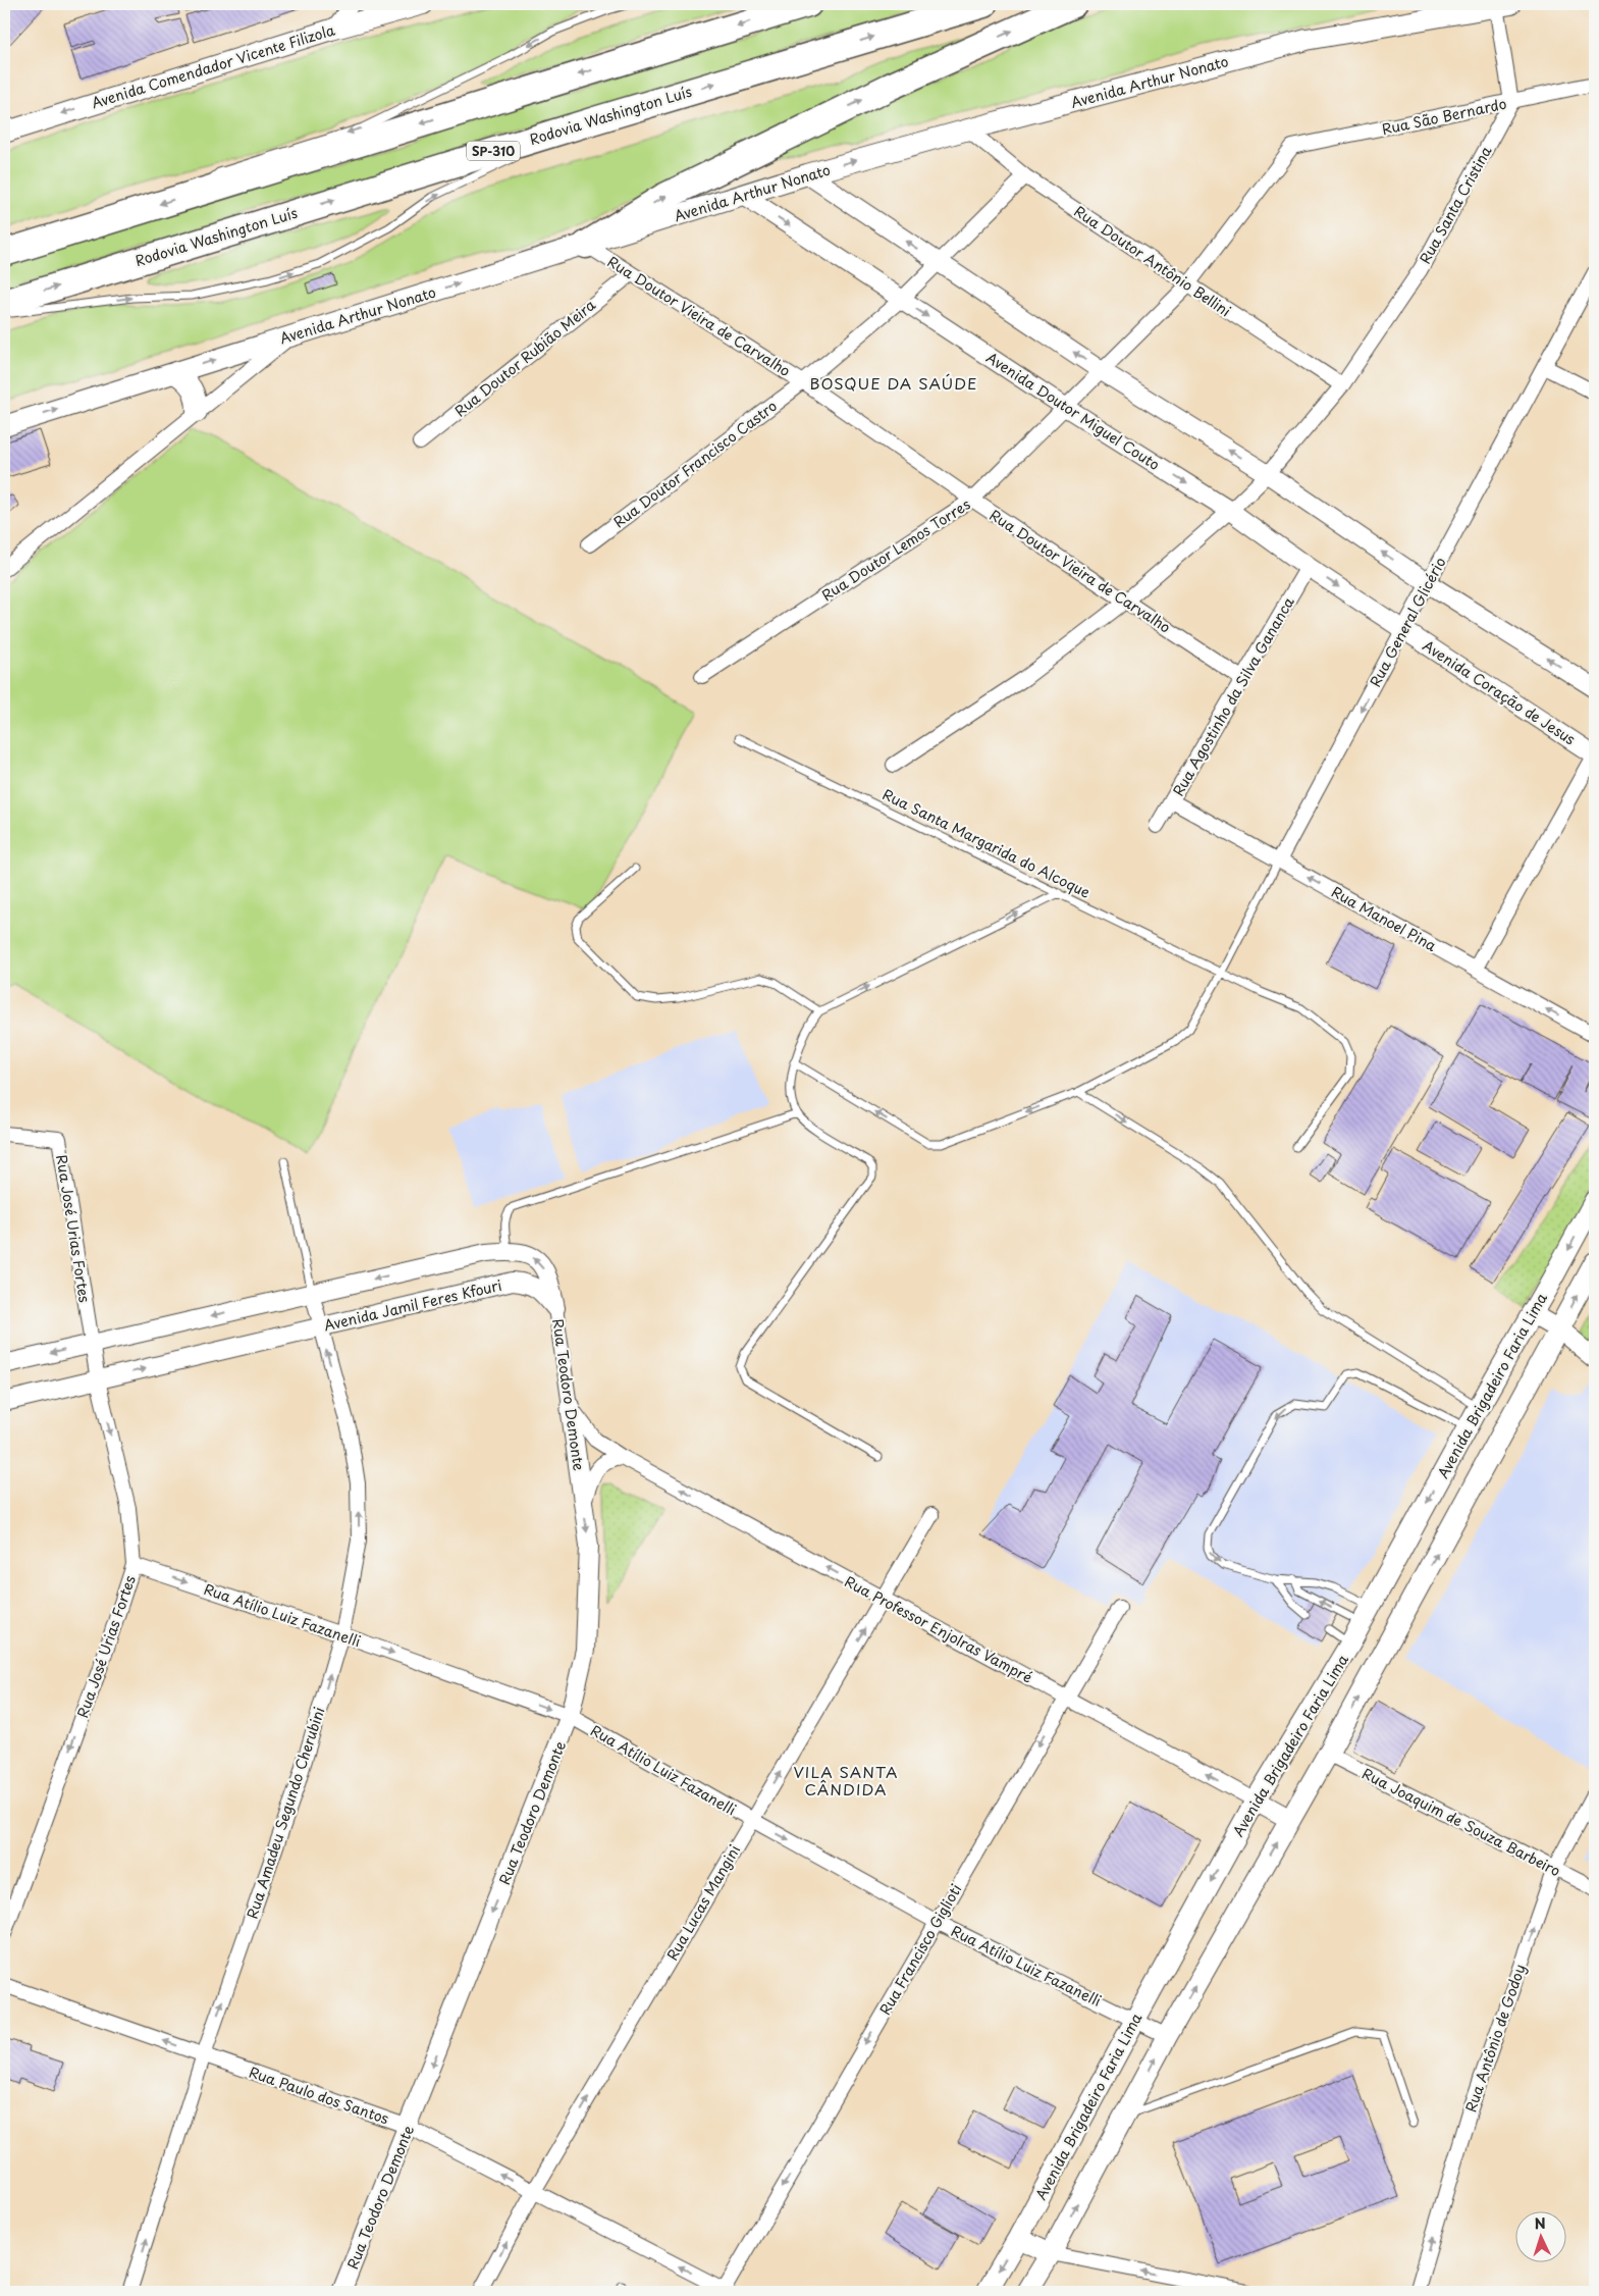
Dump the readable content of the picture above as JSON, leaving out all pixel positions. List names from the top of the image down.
{
  "streets": {
    "highway": ["Rodovia Washington Luís", "SP-310"],
    "main road": ["Avenida Comendador Vicente Filizola", "Avenida Arthur Nonato", "Avenida Brigadeiro Faria Lima"],
    "street": [
      "Rua São Bernardo",
      "Rua Santa Cristina",
      "Rua Doutor Antônio Bellini",
      "Rua Doutor Vieira de Carvalho",
      "Rua Doutor Rubião Meira",
      "Avenida Doutor Miguel Couto",
      "Rua Doutor Francisco Castro",
      "Rua Doutor Lemos Torres",
      "Rua General Glicério",
      "Avenida Coração de Jesus",
      "Rua Agostinho da Silva Gananca",
      "Rua Manoel Pina",
      "Rua José Urias Fortes",
      "Avenida Jamil Feres Kfouri",
      "Rua Teodoro Demonte",
      "Rua Atílio Luiz Fazanelli",
      "Rua Professor Enjolras Vampré",
      "Rua Amadeu Segundo Cherubini",
      "Rua Joaquim de Souza Barbeiro",
      "Rua Lucas Mangini",
      "Rua Francisco Giglioti",
      "Rua Antônio de Godoy",
      "Rua Paulo dos Santos"
    ],
    "lane": ["Rua Santa Margarida do Alcoque"]
  },
  "crossings": [
    ["Avenida Arthur Nonato", "Rua Doutor Antônio Bellini"],
    ["Avenida Arthur Nonato", "Rua Doutor Vieira de Carvalho"],
    ["Avenida Arthur Nonato", "Avenida Doutor Miguel Couto"],
    ["Rua São Bernardo", "Rua Santa Cristina"],
    ["Rua São Bernardo", "Rua Doutor Lemos Torres"],
    ["Rua Santa Cristina", "Rua Doutor Antônio Bellini"],
    ["Rua Santa Cristina", "Rua Doutor Vieira de Carvalho"],
    ["Rua Santa Cristina", "Avenida Doutor Miguel Couto"],
    ["Rua Doutor Antônio Bellini", "Rua Doutor Francisco Castro"],
    ["Rua Doutor Antônio Bellini", "Rua Doutor Lemos Torres"],
    ["Rua Doutor Vieira de Carvalho", "Rua Doutor Rubião Meira"],
    ["Rua Doutor Vieira de Carvalho", "Rua Doutor Francisco Castro"],
    ["Rua Doutor Vieira de Carvalho", "Rua Doutor Lemos Torres"],
    ["Rua Doutor Vieira de Carvalho", "Rua Agostinho da Silva Gananca"],
    ["Avenida Doutor Miguel Couto", "Rua Doutor Francisco Castro"],
    ["Avenida Doutor Miguel Couto", "Rua Doutor Lemos Torres"],
    ["Avenida Doutor Miguel Couto", "Rua General Glicério"],
    ["Avenida Doutor Miguel Couto", "Avenida Coração de Jesus"],
    ["Avenida Doutor Miguel Couto", "Rua Agostinho da Silva Gananca"],
    ["Rua General Glicério", "Avenida Coração de Jesus"],
    ["Rua General Glicério", "Rua Santa Margarida do Alcoque"],
    ["Rua General Glicério", "Rua Manoel Pina"],
    ["Rua Agostinho da Silva Gananca", "Rua Manoel Pina"],
    ["Rua José Urias Fortes", "Avenida Jamil Feres Kfouri"],
    ["Rua José Urias Fortes", "Rua Atílio Luiz Fazanelli"],
    ["Avenida Jamil Feres Kfouri", "Rua Teodoro Demonte"],
    ["Avenida Jamil Feres Kfouri", "Rua Amadeu Segundo Cherubini"],
    ["Avenida Brigadeiro Faria Lima", "Rua Atílio Luiz Fazanelli"],
    ["Avenida Brigadeiro Faria Lima", "Rua Professor Enjolras Vampré"],
    ["Rua Teodoro Demonte", "Rua Atílio Luiz Fazanelli"],
    ["Rua Teodoro Demonte", "Rua Professor Enjolras Vampré"],
    ["Rua Teodoro Demonte", "Rua Paulo dos Santos"],
    ["Rua Atílio Luiz Fazanelli", "Rua Amadeu Segundo Cherubini"],
    ["Rua Atílio Luiz Fazanelli", "Rua Lucas Mangini"],
    ["Rua Atílio Luiz Fazanelli", "Rua Francisco Giglioti"],
    ["Rua Professor Enjolras Vampré", "Rua Lucas Mangini"],
    ["Rua Professor Enjolras Vampré", "Rua Francisco Giglioti"],
    ["Rua Amadeu Segundo Cherubini", "Rua Paulo dos Santos"],
    ["Rua Joaquim de Souza Barbeiro", "Rua Antônio de Godoy"],
    ["Rua Lucas Mangini", "Rua Paulo dos Santos"],
    ["Rua Francisco Giglioti", "Rua Paulo dos Santos"]
  ],
  "one_way": [
    "Avenida Comendador Vicente Filizola",
    "Avenida Arthur Nonato",
    "Rua Manoel Pina",
    "Rua José Urias Fortes",
    "Rua Teodoro Demonte",
    "Rua Atílio Luiz Fazanelli",
    "Rua Professor Enjolras Vampré",
    "Rua Amadeu Segundo Cherubini",
    "Rua Lucas Mangini",
    "Rua Francisco Giglioti",
    "Rua Antônio de Godoy",
    "Rua Paulo dos Santos"
  ],
  "districts": ["BOSQUE DA SAÚDE", "VILA SANTA CÂNDIDA"],
  "north": "top"
}
